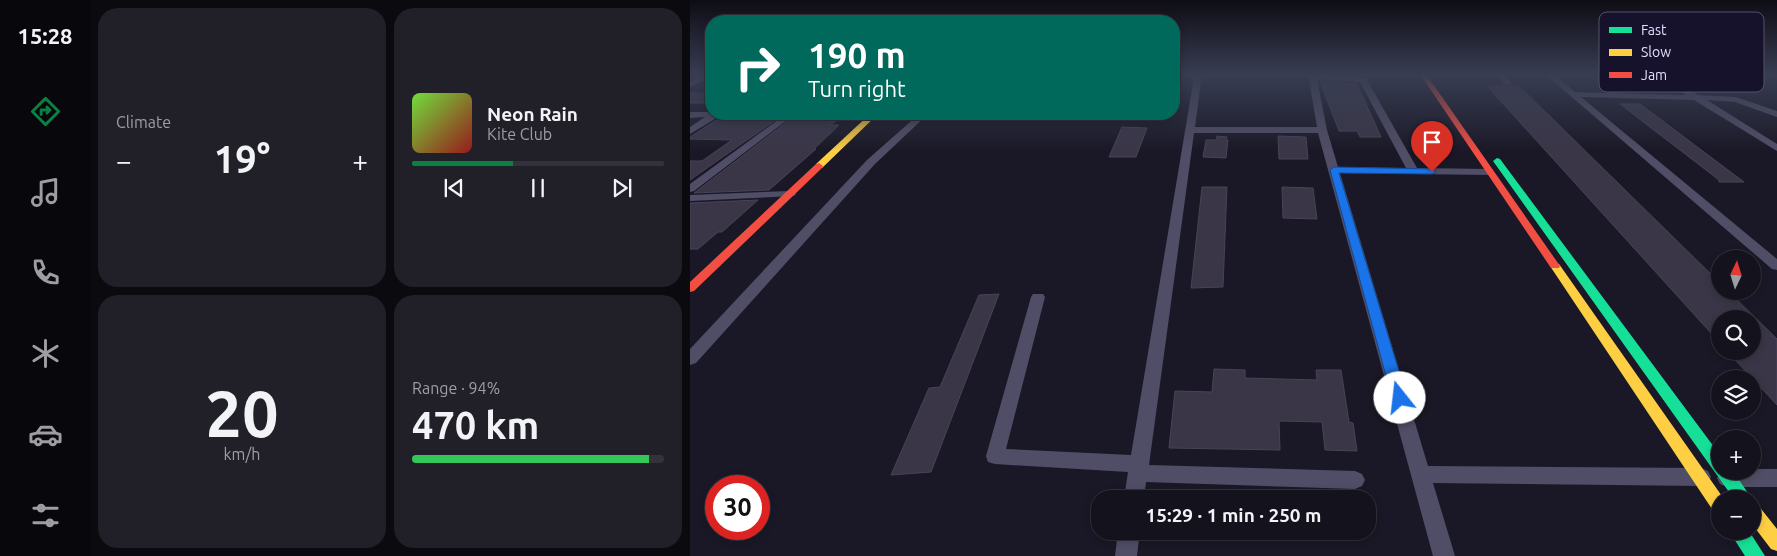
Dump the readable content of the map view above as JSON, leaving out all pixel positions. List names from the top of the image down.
{
  "legend": ["Fast", "Slow", "Jam"],
  "north": "top",
  "page": {
    "tabs": "15:28",
    "tile": [
      "Climate",
      ["20", "km/h"],
      ["Range · 94%", "470 km"]
    ],
    "turn": ["190 m", "Turn right"],
    "song": ["Neon Rain", "Kite Club"],
    "heat": ["−", "19°", "+"],
    "map_buttons": ["+", "−"],
    "limit": "30",
    "trip": "15:29 · 1 min · 250 m"
  }
}
